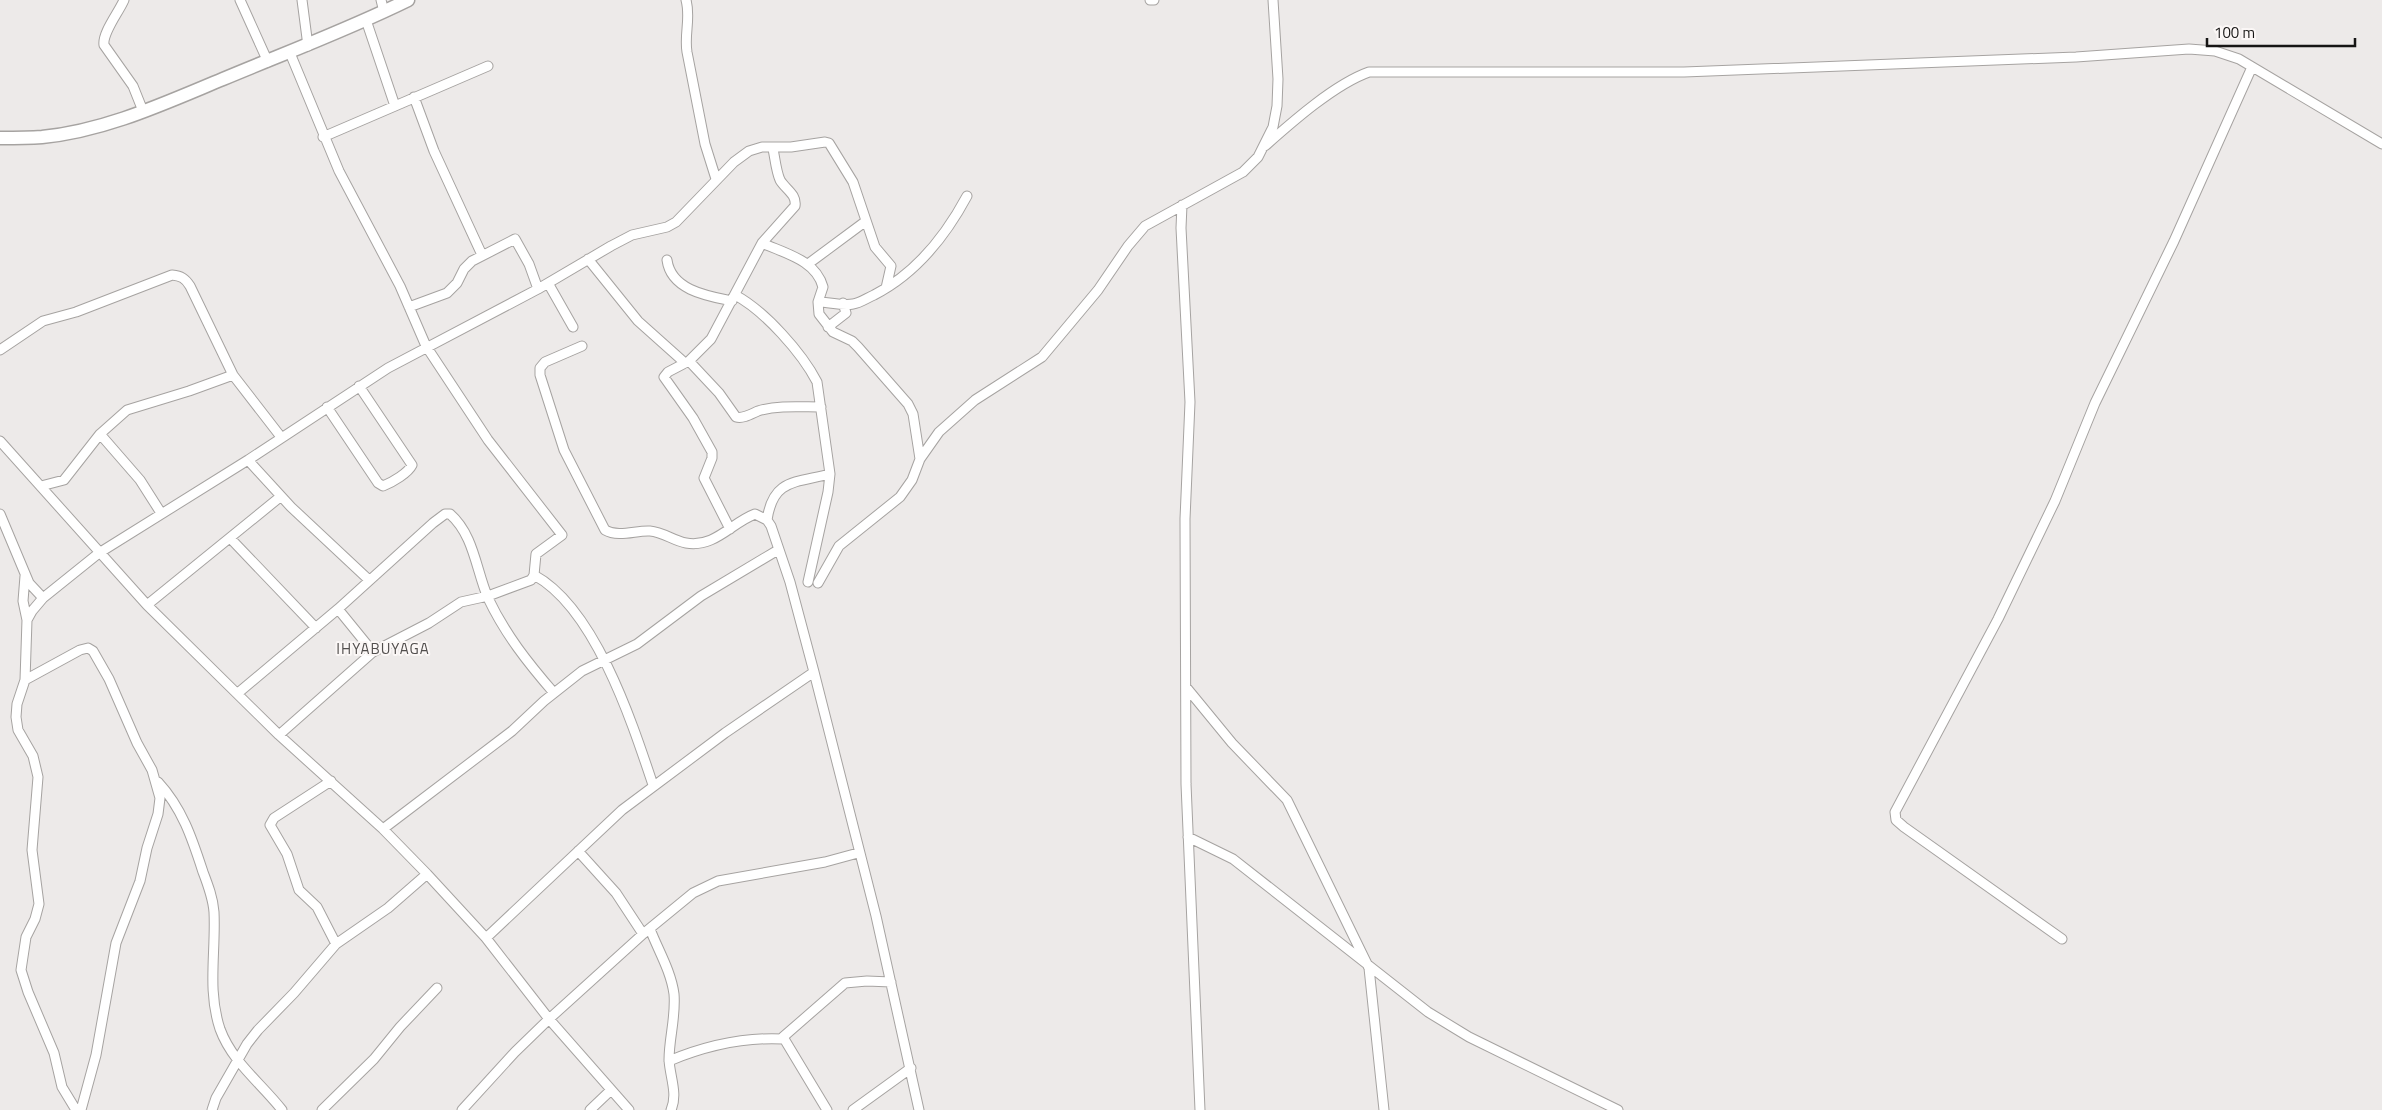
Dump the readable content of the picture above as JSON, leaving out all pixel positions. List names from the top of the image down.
{
  "districts": ["IHYABUYAGA"],
  "scale_bar": "100 m"
}
